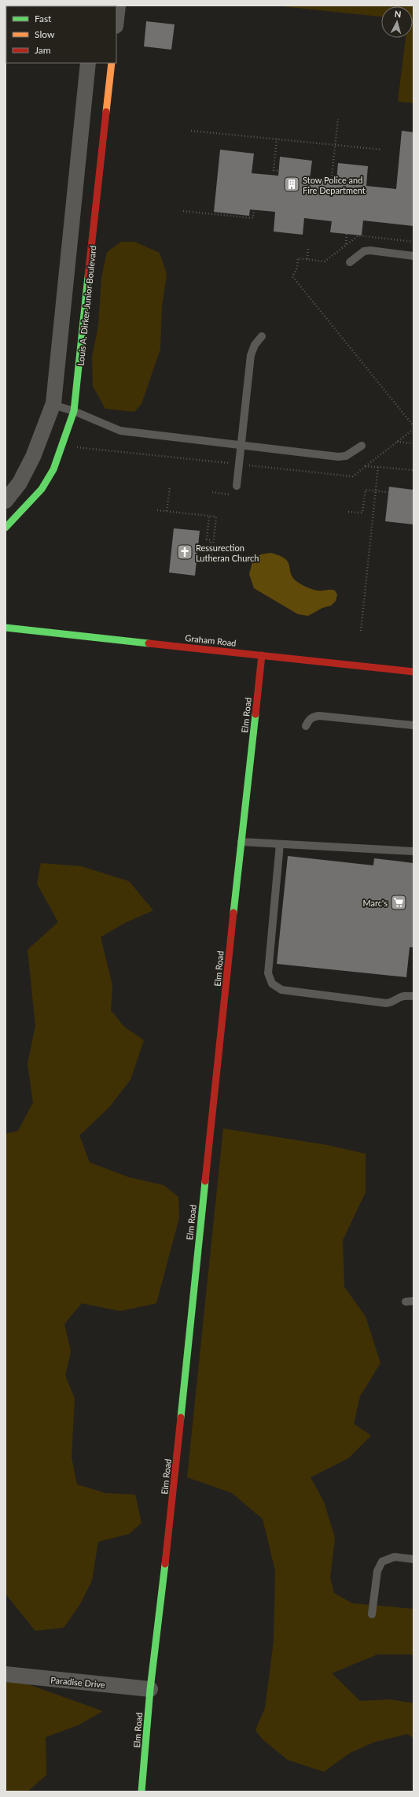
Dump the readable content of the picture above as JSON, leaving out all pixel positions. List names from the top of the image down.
{
  "streets": {
    "street": [
      "Louis A. Dirker Junior Boulevard",
      "Graham Road",
      "Elm Road",
      "Paradise Drive"
    ]
  },
  "crossings": [
    ["Graham Road", "Elm Road"],
    ["Elm Road", "Paradise Drive"]
  ],
  "places": {
    "building": ["Stow Police and Fire Department"],
    "church": ["Ressurection Lutheran Church"],
    "supermarket": ["Marc's"]
  },
  "legend": ["Fast", "Slow", "Jam"],
  "north": "top"
}
